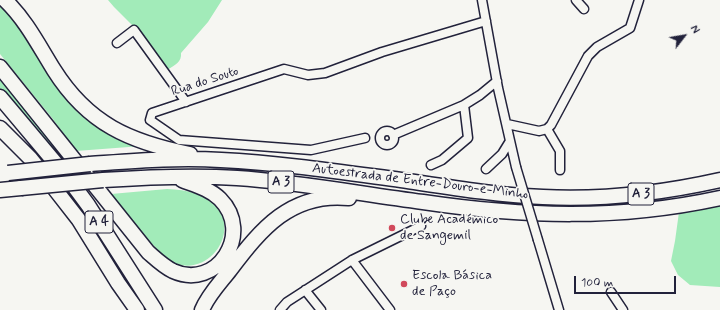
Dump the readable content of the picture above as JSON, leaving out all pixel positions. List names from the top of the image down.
{
  "streets": {
    "highway": ["A 3", "Autoestrada de Entre-Douro-e-Minho", "A 4"],
    "street": ["Rua do Souto"]
  },
  "places": ["Clube Académico de Sangemil", "Escola Básica de Paço"],
  "scale_bar": "100 m",
  "north": "top right"
}
